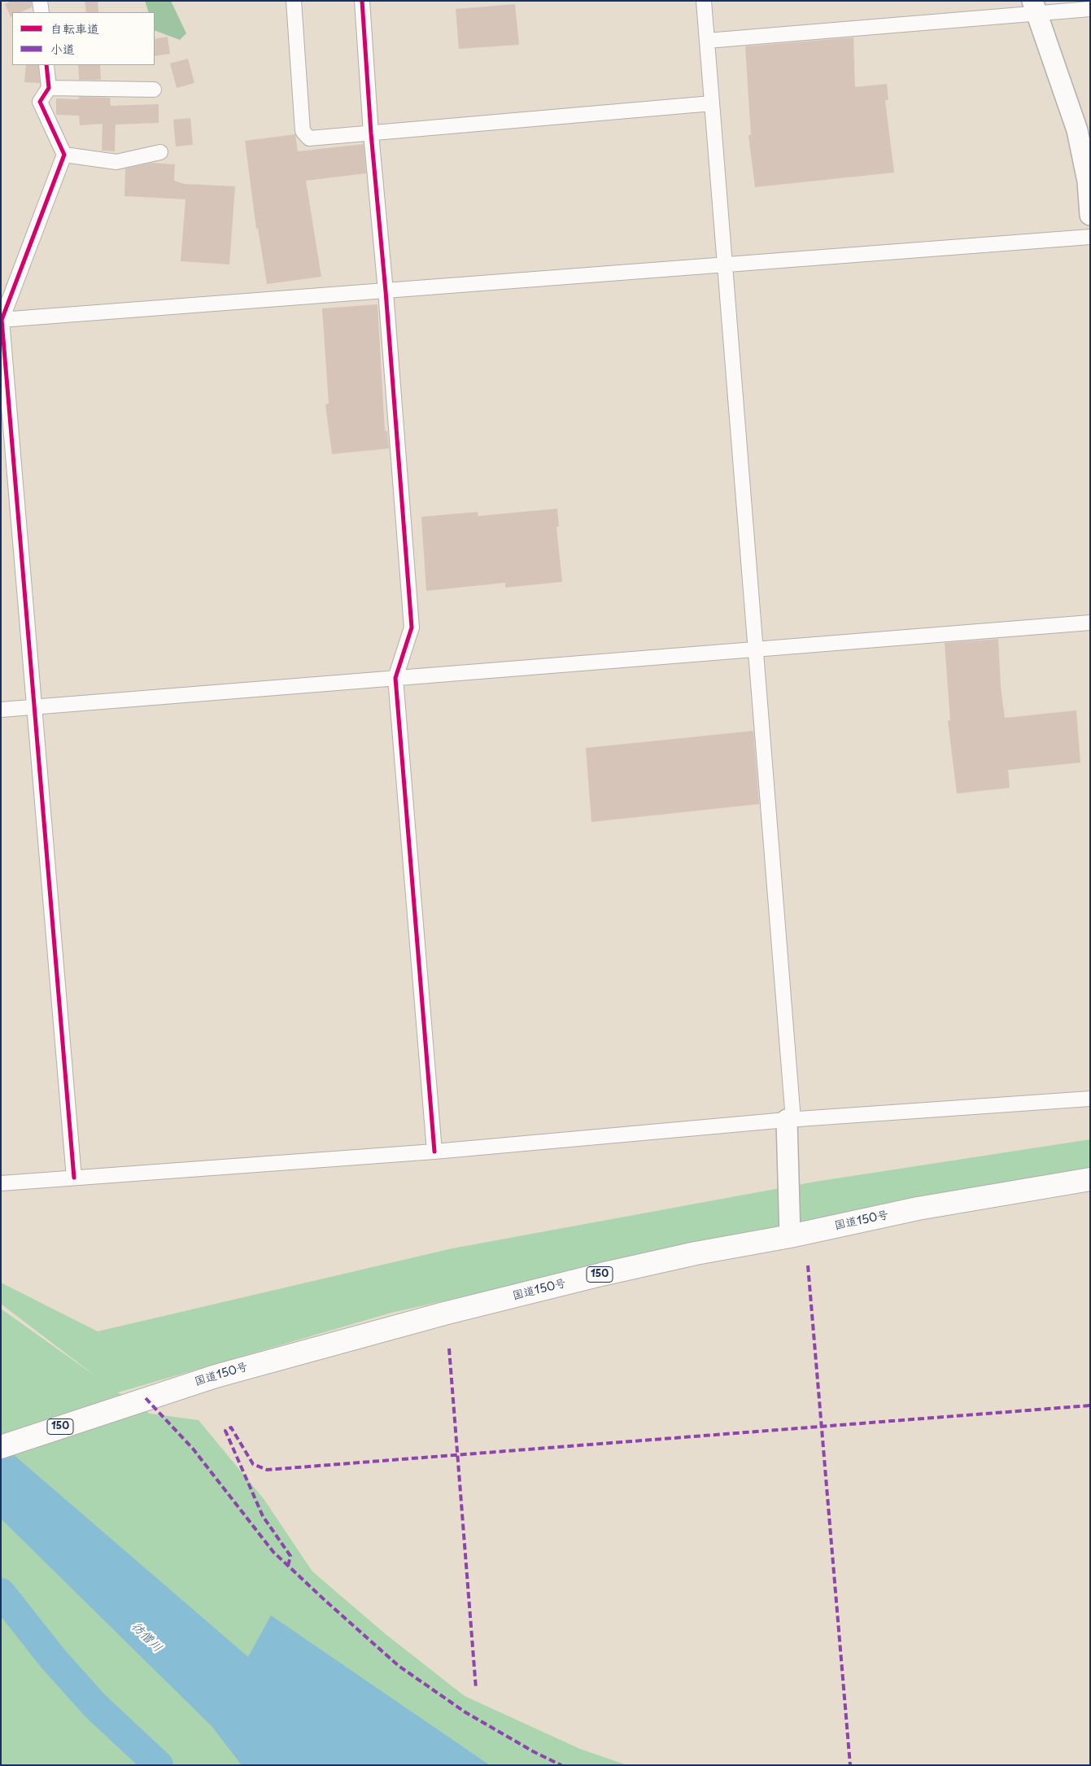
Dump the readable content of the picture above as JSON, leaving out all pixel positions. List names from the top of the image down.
{
  "streets": {
    "highway": ["国道150号", "150"]
  },
  "water": ["彷僧川"],
  "legend": ["自転車道", "小道"]
}
